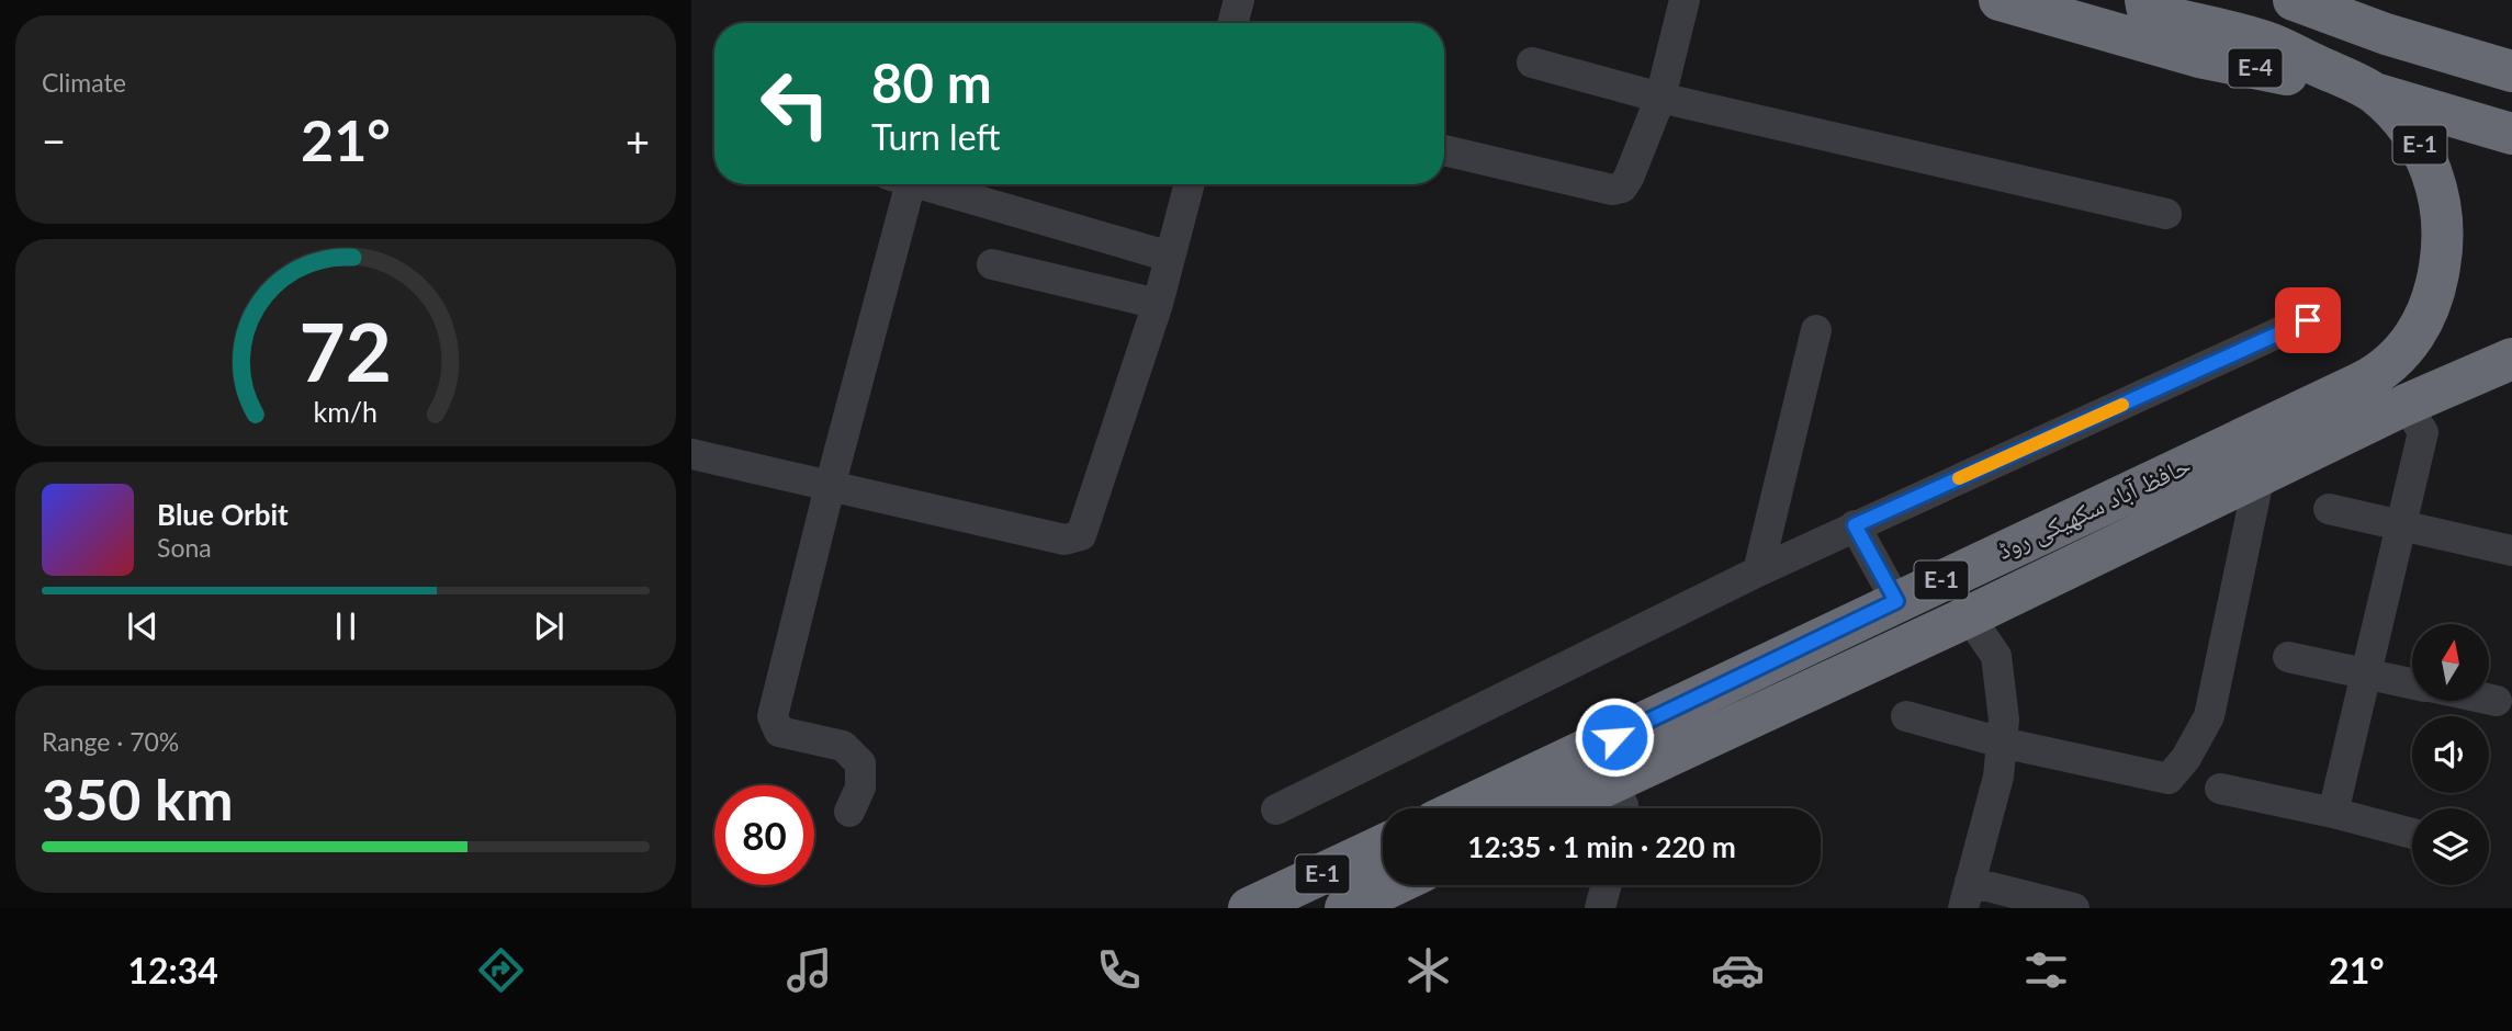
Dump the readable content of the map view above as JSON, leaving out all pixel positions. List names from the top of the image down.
{
  "streets": {
    "highway": ["E-4", "E-1", "حافظ آباد سکھیکی روڈ"]
  },
  "crossings": [
    ["E-4", "حافظ آباد سکھیکی روڈ"]
  ],
  "north": "top",
  "page": {
    "tile": [
      "Climate",
      ["Range · 70%", "350 km"]
    ],
    "turn": ["80 m", "Turn left"],
    "heat": ["−", "21°", "+"],
    "song": ["Blue Orbit", "Sona"],
    "limit": "80",
    "trip": "12:35 · 1 min · 220 m",
    "tabs": ["12:34", "21°"],
    "gauge": ["72", "km/h"]
  }
}
